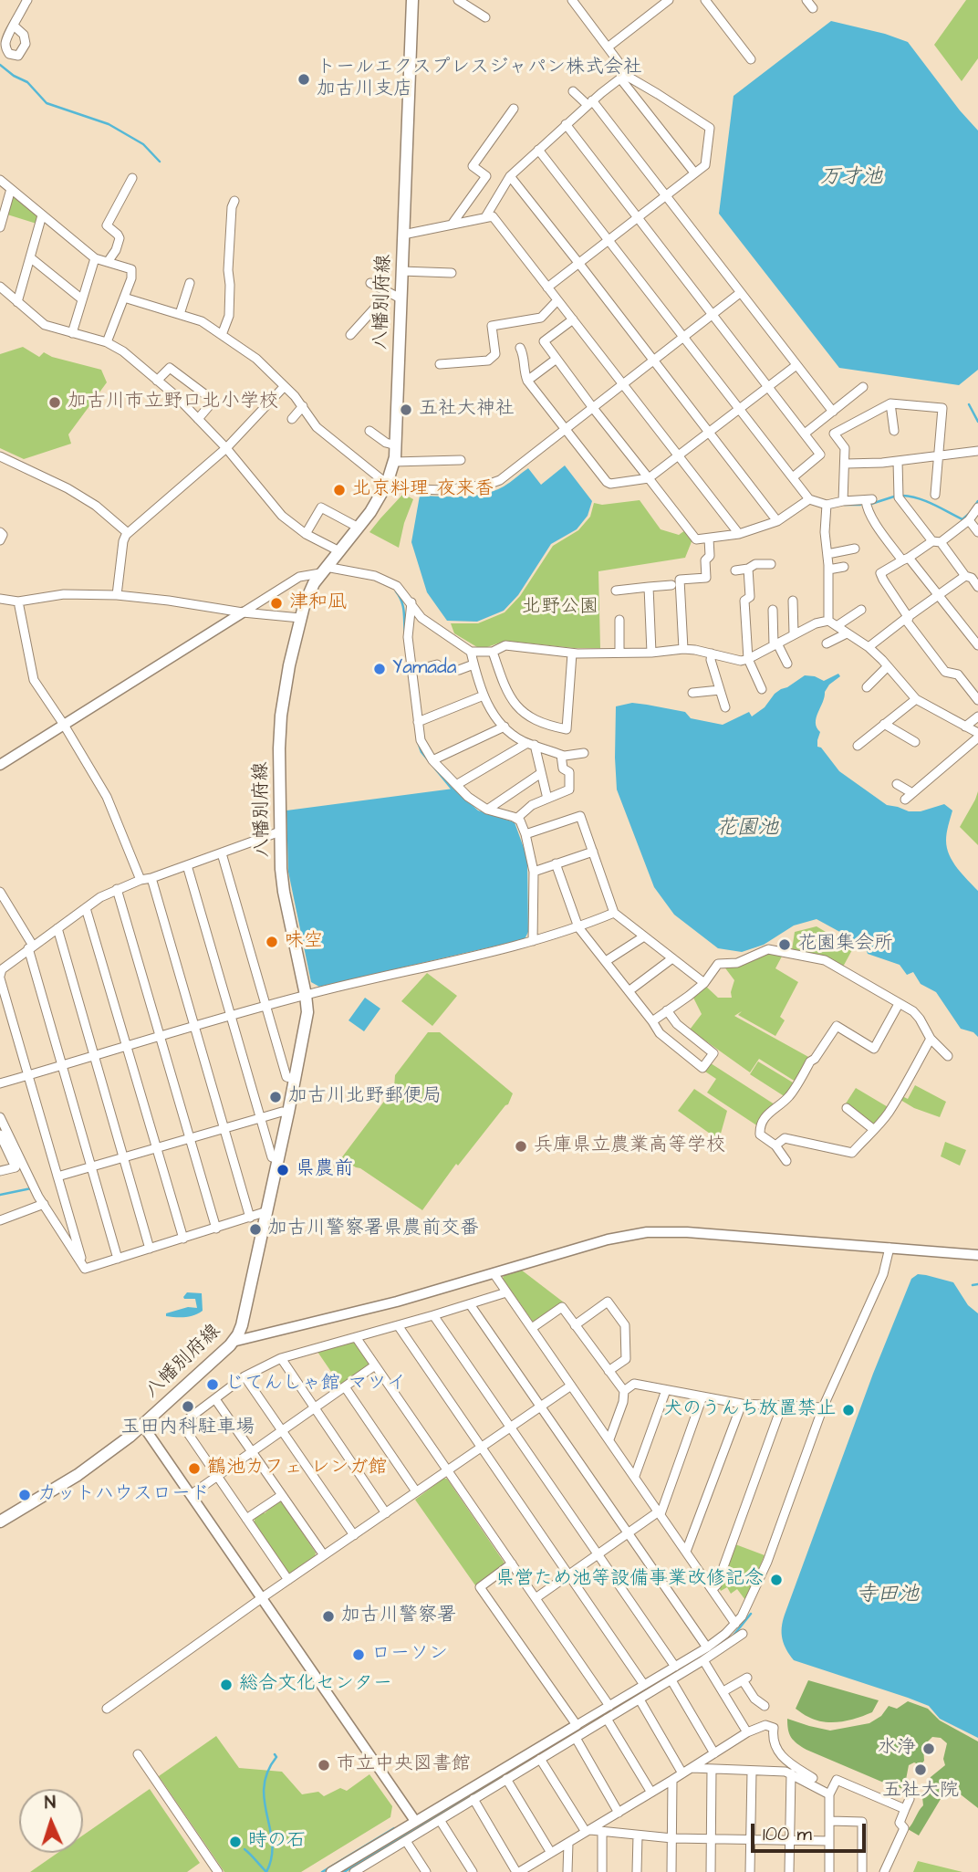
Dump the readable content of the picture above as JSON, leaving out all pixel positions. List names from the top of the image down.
{
  "streets": {
    "main road": ["八幡別府線"]
  },
  "water": ["万才池", "花園池", "寺田池"],
  "parks": ["北野公園"],
  "places": [
    "トールエクスプレスジャパン株式会社 加古川支店",
    "加古川市立野口北小学校",
    "五社大神社",
    "北京料理 夜来香",
    "津和凪",
    "Yamada",
    "味空",
    "花園集会所",
    "加古川北野郵便局",
    "兵庫県立農業高等学校",
    "県農前",
    "加古川警察署県農前交番",
    "じてんしゃ館 マツイ",
    "玉田内科駐車場",
    "犬のうんち放置禁止",
    "鶴池カフェ レンガ館",
    "カットハウスロード",
    "県営ため池等設備事業改修記念",
    "加古川警察署",
    "ローソン",
    "総合文化センター",
    "水浄",
    "市立中央図書館",
    "五社大院",
    "時の石"
  ],
  "scale_bar": "100 m",
  "north": "top"
}
